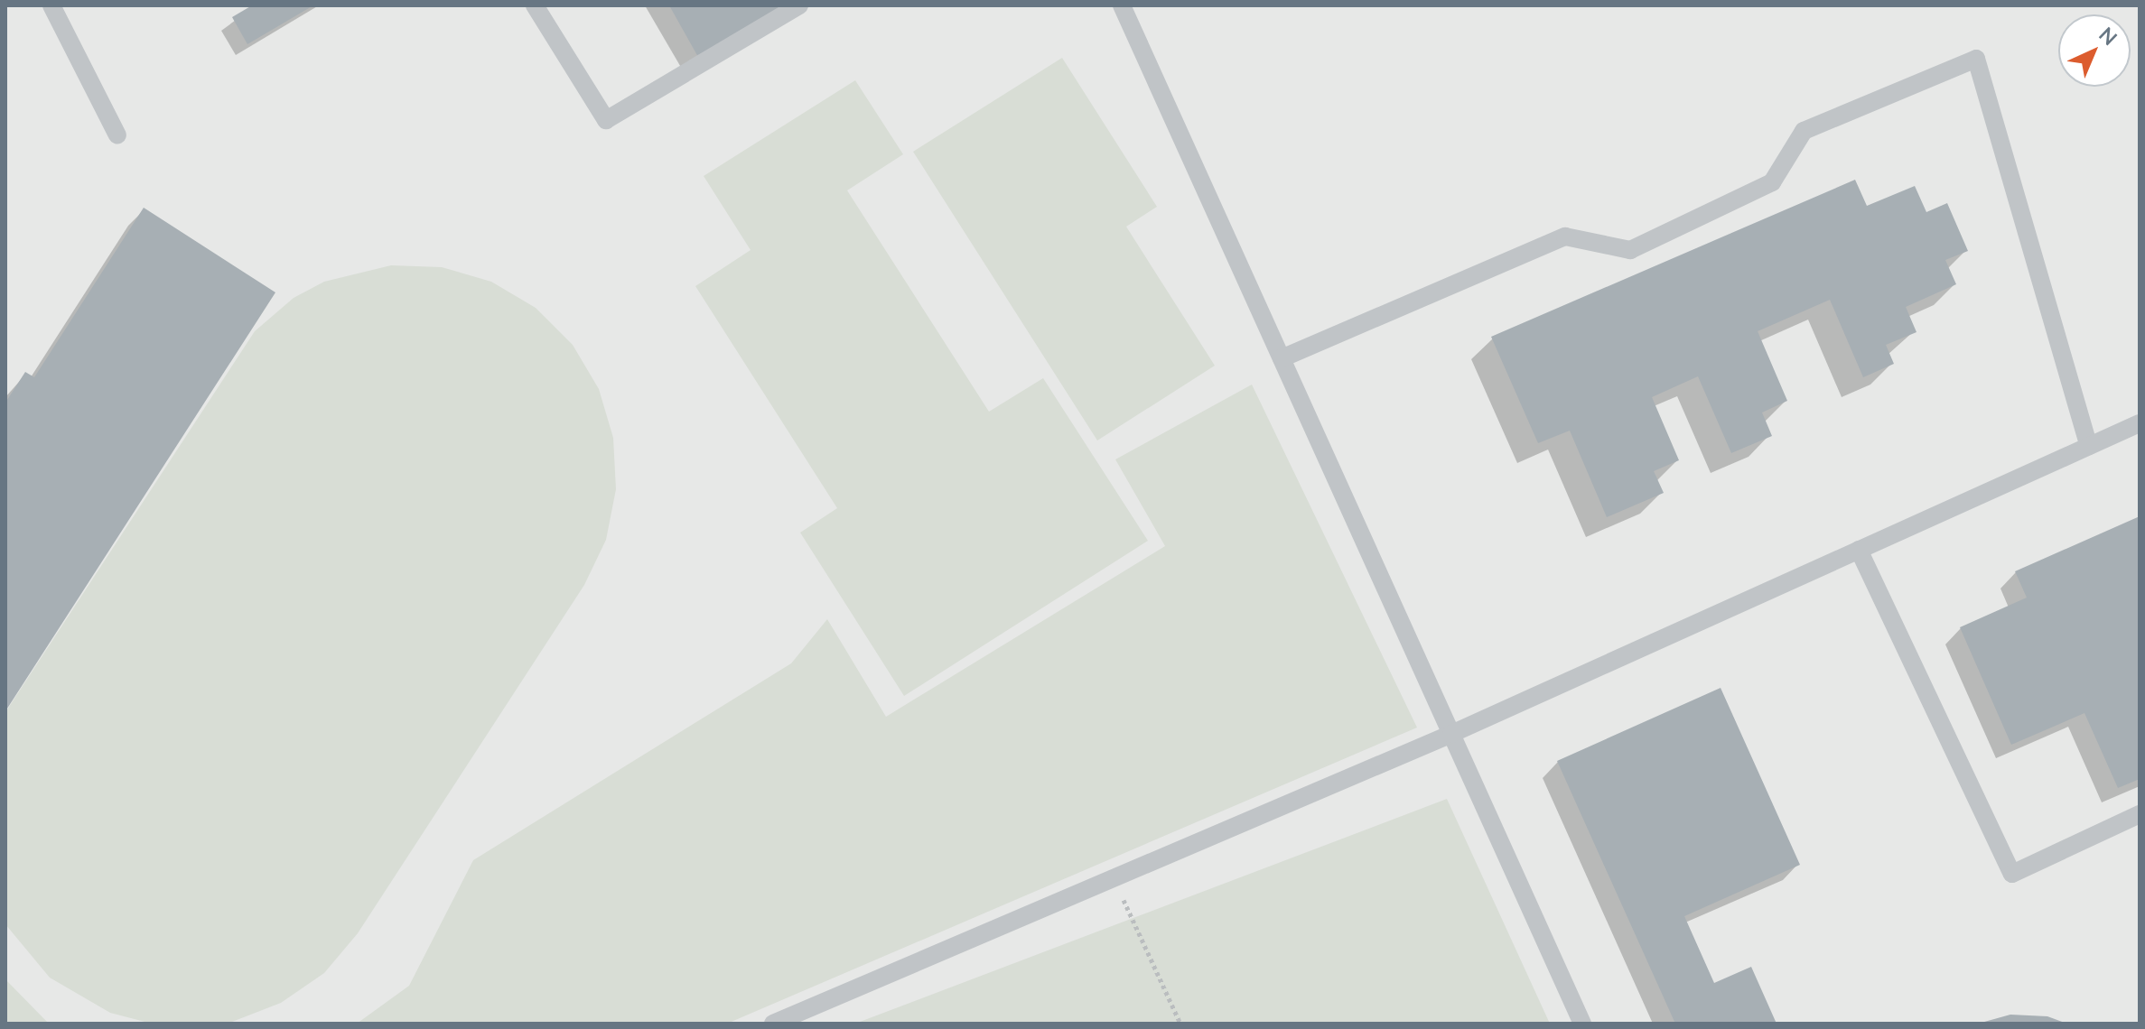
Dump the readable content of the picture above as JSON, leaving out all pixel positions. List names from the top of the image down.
{
  "north": "top right"
}
